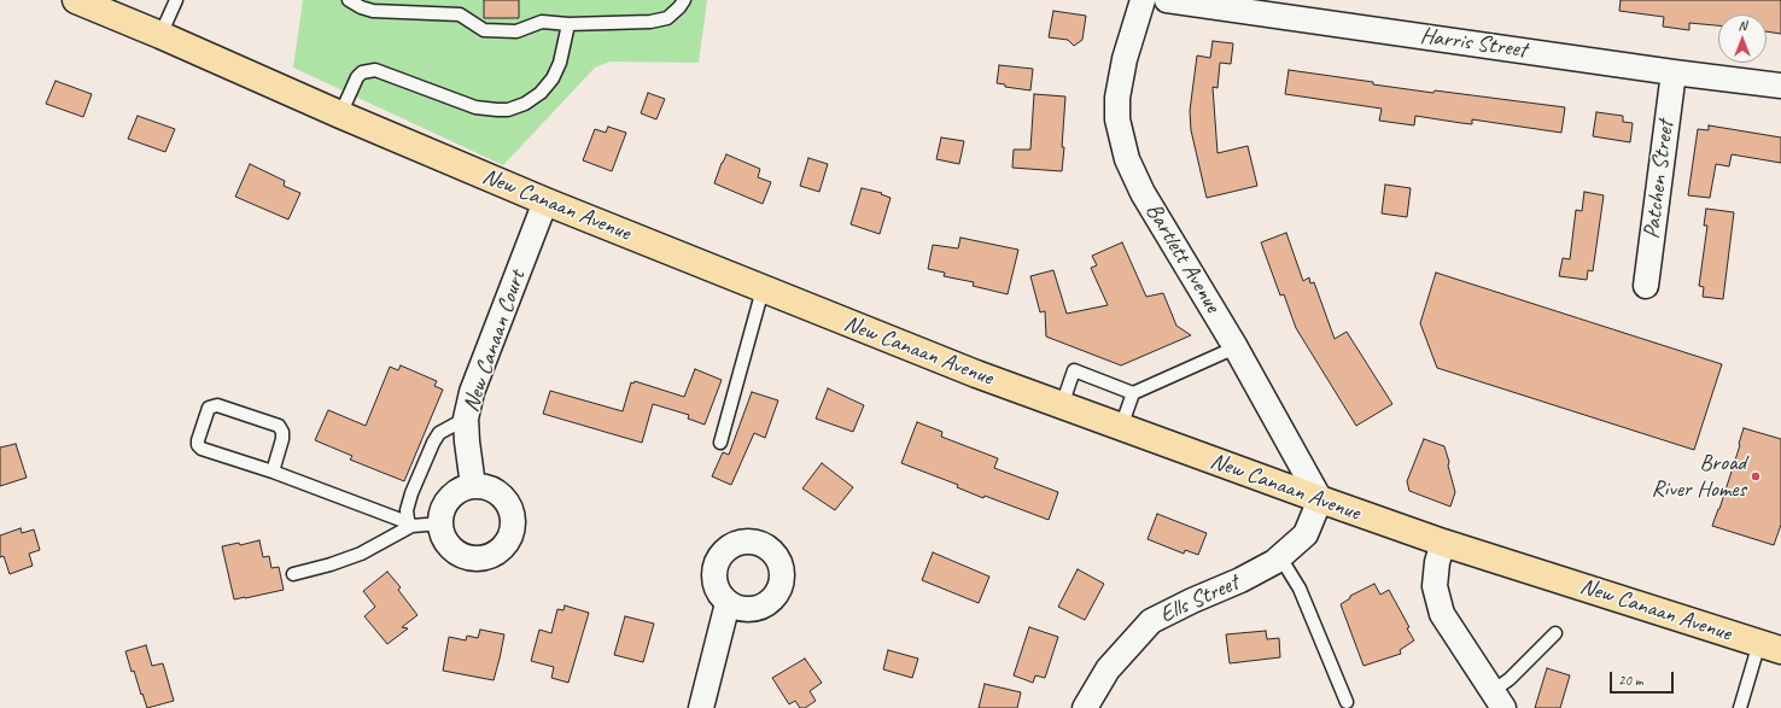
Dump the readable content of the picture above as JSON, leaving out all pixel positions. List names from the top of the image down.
{
  "streets": {
    "main road": ["New Canaan Avenue"],
    "street": [
      "Harris Street",
      "Patchen Street",
      "Bartlett Avenue",
      "New Canaan Court",
      "Ells Street"
    ]
  },
  "crossings": [
    ["Harris Street", "Patchen Street"],
    ["New Canaan Avenue", "Bartlett Avenue"],
    ["New Canaan Avenue", "New Canaan Court"],
    ["New Canaan Avenue", "Ells Street"],
    ["Bartlett Avenue", "Ells Street"]
  ],
  "places": ["Broad River Homes"],
  "scale_bar": "20 m",
  "north": "top"
}
